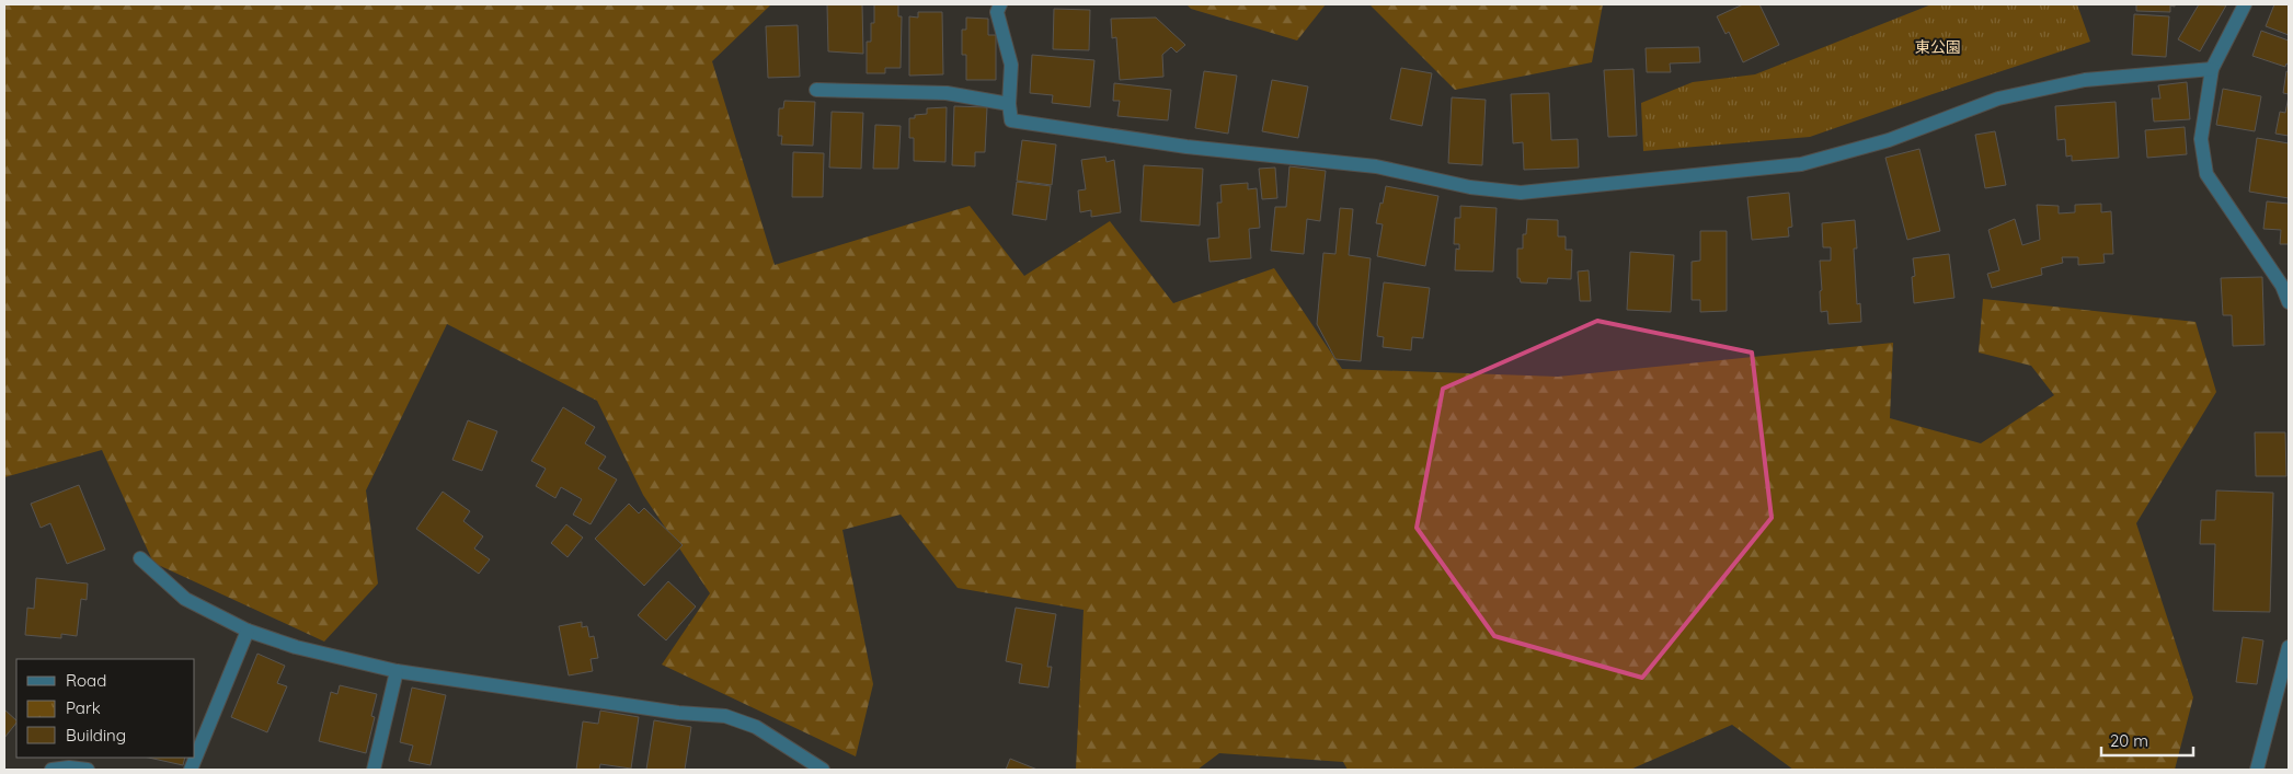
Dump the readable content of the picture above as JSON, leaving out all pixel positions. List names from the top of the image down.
{
  "parks": ["東公園"],
  "legend": ["Road", "Park", "Building"],
  "scale_bar": "20 m"
}
